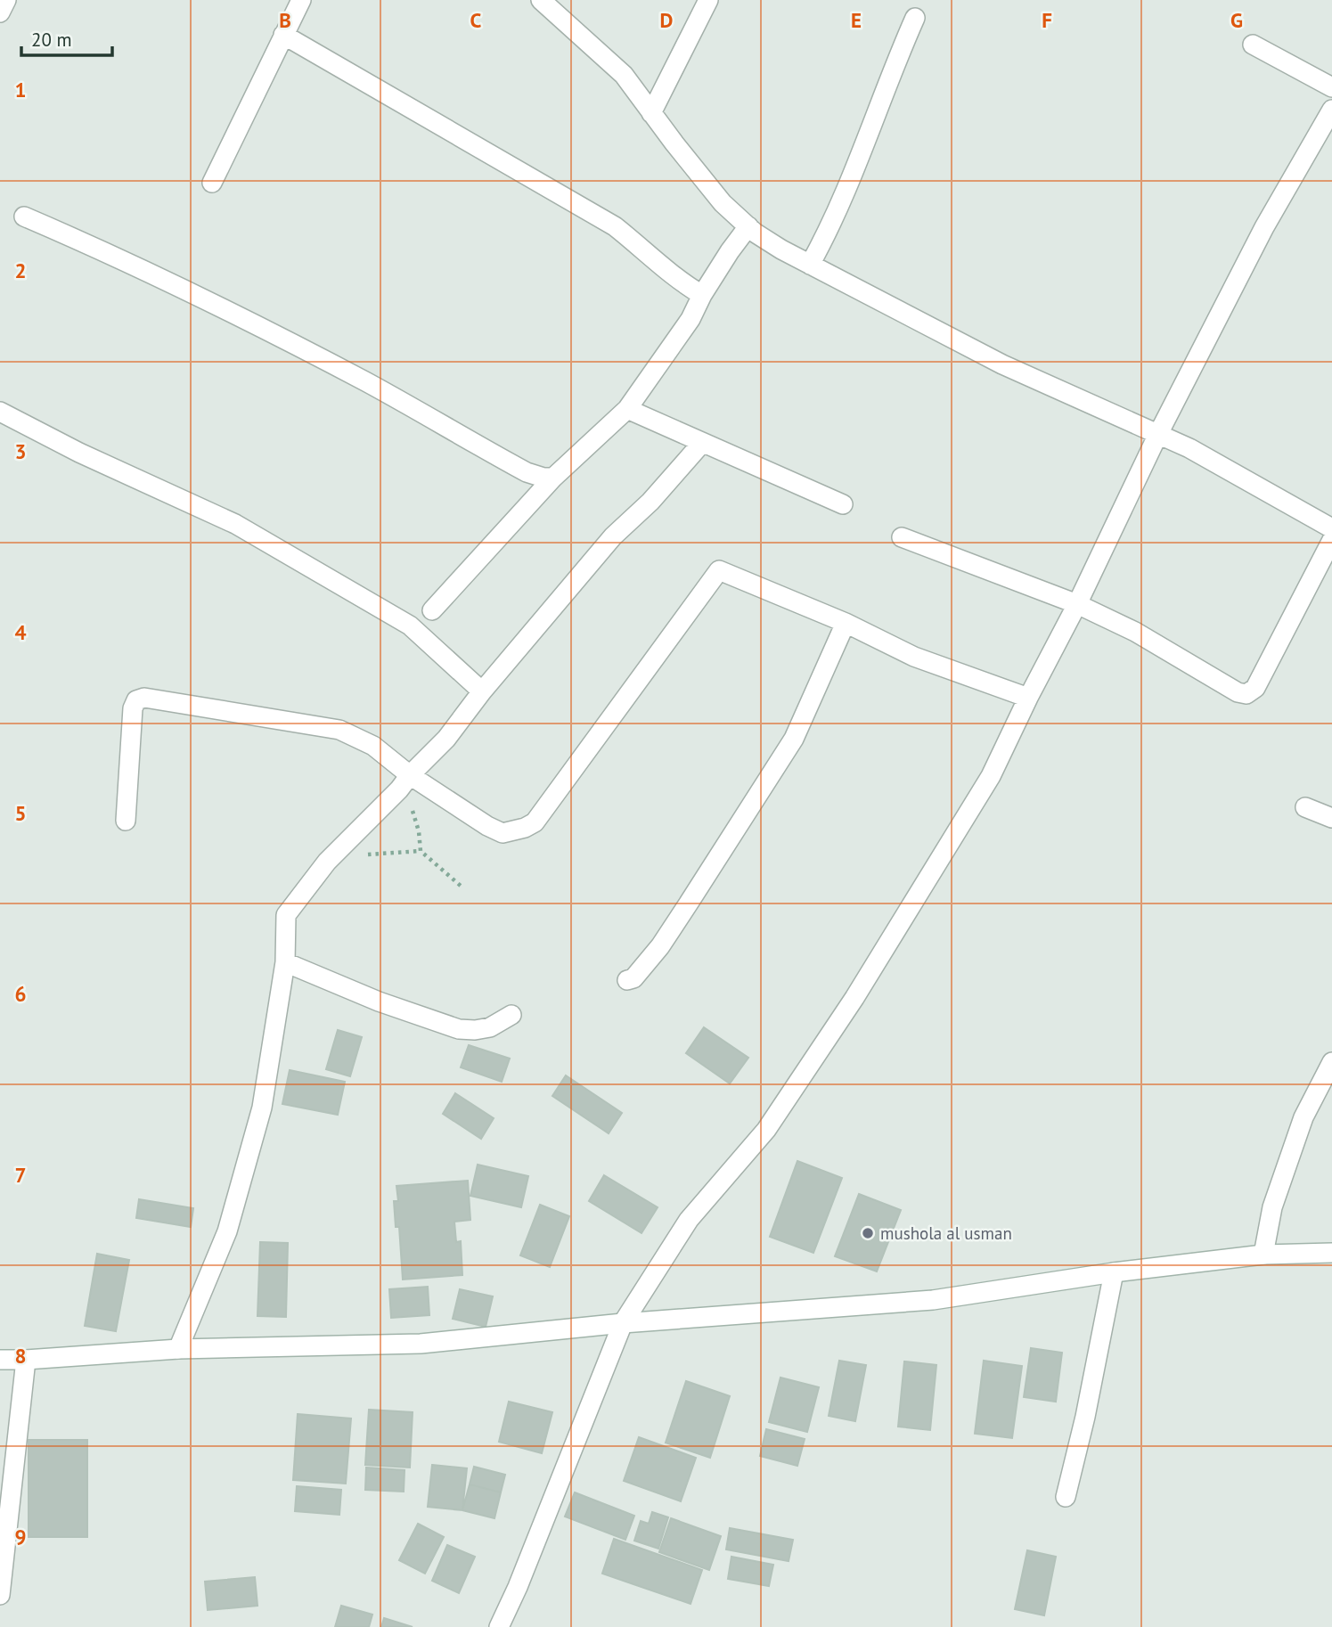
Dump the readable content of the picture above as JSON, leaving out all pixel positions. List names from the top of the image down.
{
  "places": ["mushola al usman"],
  "scale_bar": "20 m",
  "grid": {
    "columns": [
      "B",
      "C",
      "D",
      "E",
      "F",
      "G"
    ],
    "rows": [
      "1",
      "2",
      "3",
      "4",
      "5",
      "6",
      "7",
      "8",
      "9"
    ]
  }
}
